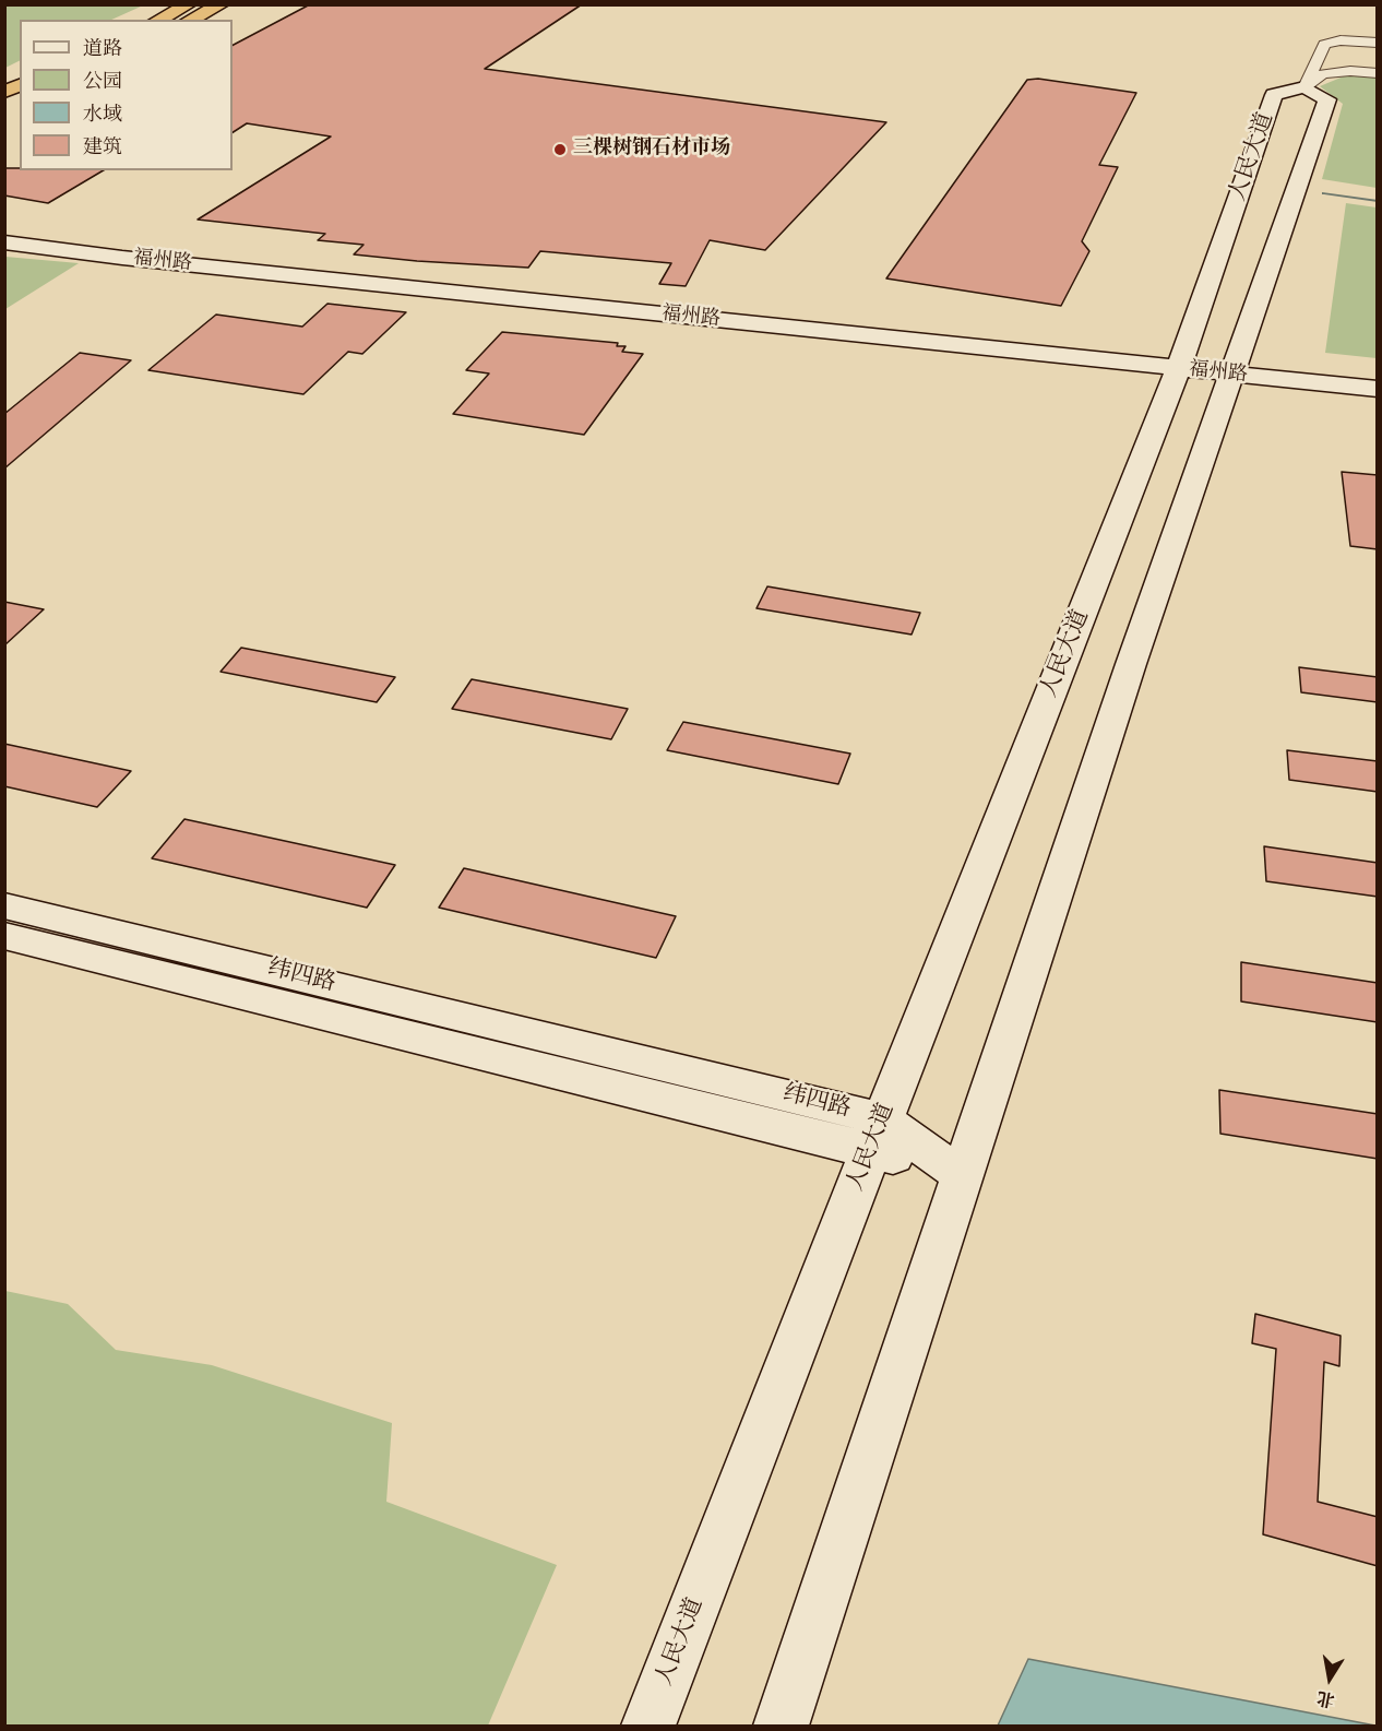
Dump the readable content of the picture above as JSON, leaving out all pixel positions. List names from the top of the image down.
{
  "streets": {
    "street": ["人民大道", "福州路", "纬四路"]
  },
  "crossings": [
    ["人民大道", "福州路"],
    ["人民大道", "纬四路"]
  ],
  "places": ["三棵树钢石材市场"],
  "legend": [
    "道路",
    "公园",
    "水域",
    "建筑"
  ],
  "north": "bottom"
}
